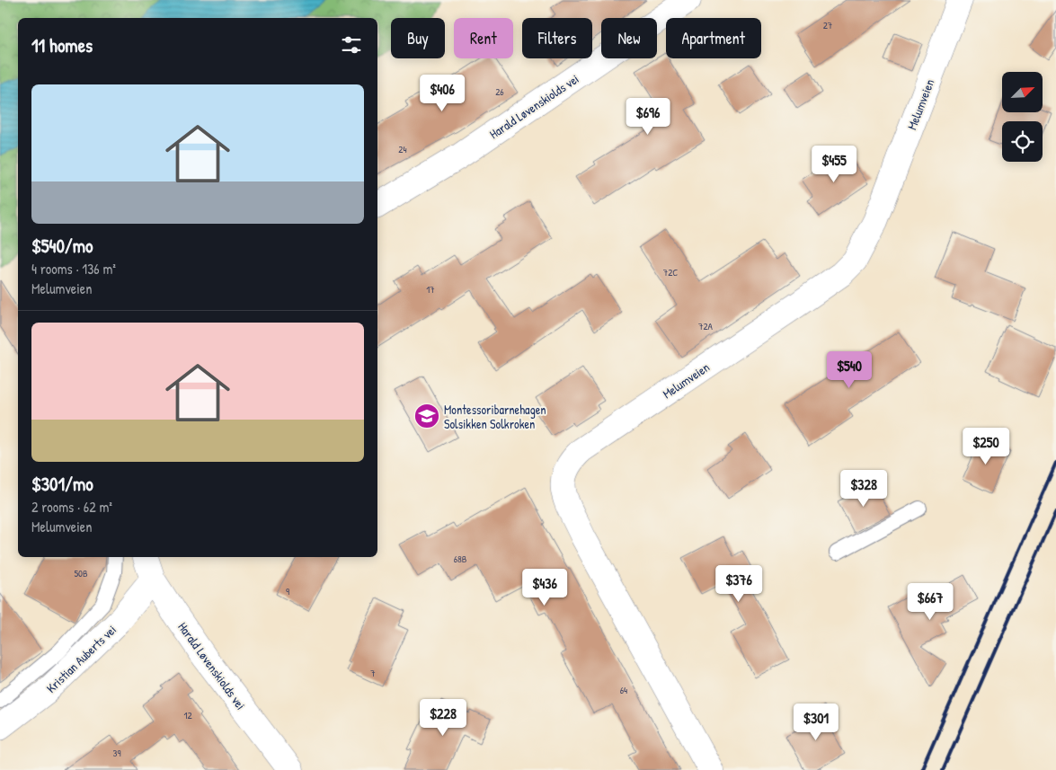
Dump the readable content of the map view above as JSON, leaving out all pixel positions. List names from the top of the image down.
{
  "streets": {
    "street": ["Melumveien", "Harald Løvenskiolds vei", "Kristian Auberts vei"]
  },
  "crossings": [
    ["Harald Løvenskiolds vei", "Kristian Auberts vei"]
  ],
  "places": {
    "school or university": ["Montessoribarnehagen Solsikken Solkroken"]
  },
  "house_numbers": [
    "27",
    "26",
    "24",
    "72C",
    "17",
    "72A",
    "68B",
    "50B",
    "9",
    "7",
    "64",
    "12",
    "39"
  ],
  "north": "top right",
  "page": {
    "chip": [
      "Buy",
      "Rent",
      "Filters",
      "New",
      "Apartment"
    ],
    "heading": "11 homes",
    "list": [
      {
        "name": "$540/mo",
        "note": "4 rooms · 136 m² · Melumveien"
      },
      {
        "name": "$301/mo",
        "note": "2 rooms · 62 m² · Melumveien"
      }
    ],
    "price": [
      "$406",
      "$696",
      "$455",
      "$540",
      "$250",
      "$328",
      "$376",
      "$436",
      "$667",
      "$228",
      "$301"
    ]
  }
}
